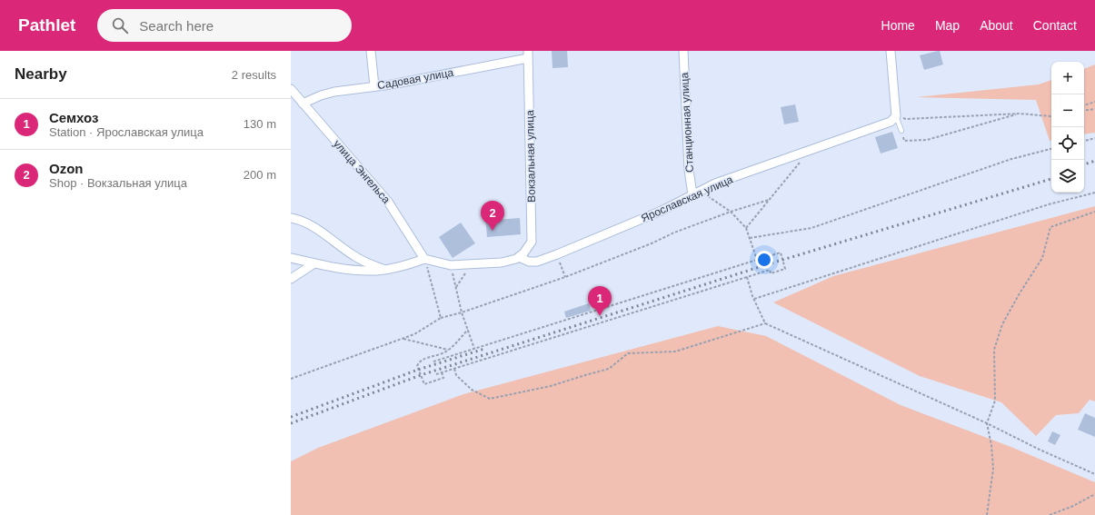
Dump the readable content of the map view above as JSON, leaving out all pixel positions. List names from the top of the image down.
{
  "streets": {
    "street": [
      "Садовая улица",
      "Станционная улица",
      "Вокзальная улица",
      "улица Энгельса",
      "Ярославская улица"
    ]
  },
  "crossings": [
    ["Садовая улица", "Вокзальная улица"],
    ["Садовая улица", "улица Энгельса"],
    ["Станционная улица", "Ярославская улица"],
    ["Вокзальная улица", "Ярославская улица"]
  ],
  "page": {
    "header": "Pathlet",
    "search": "Search here",
    "nav": [
      "Home",
      "Map",
      "About",
      "Contact"
    ],
    "heading": ["Nearby", "2 results"],
    "map_buttons": ["+", "−"],
    "list": [
      {
        "mark": "1",
        "name": "Семхоз",
        "note": "Station · Ярославская улица",
        "value": "130 m"
      },
      {
        "mark": "2",
        "name": "Ozon",
        "note": "Shop · Вокзальная улица",
        "value": "200 m"
      }
    ],
    "pins": ["2", "1"]
  }
}
